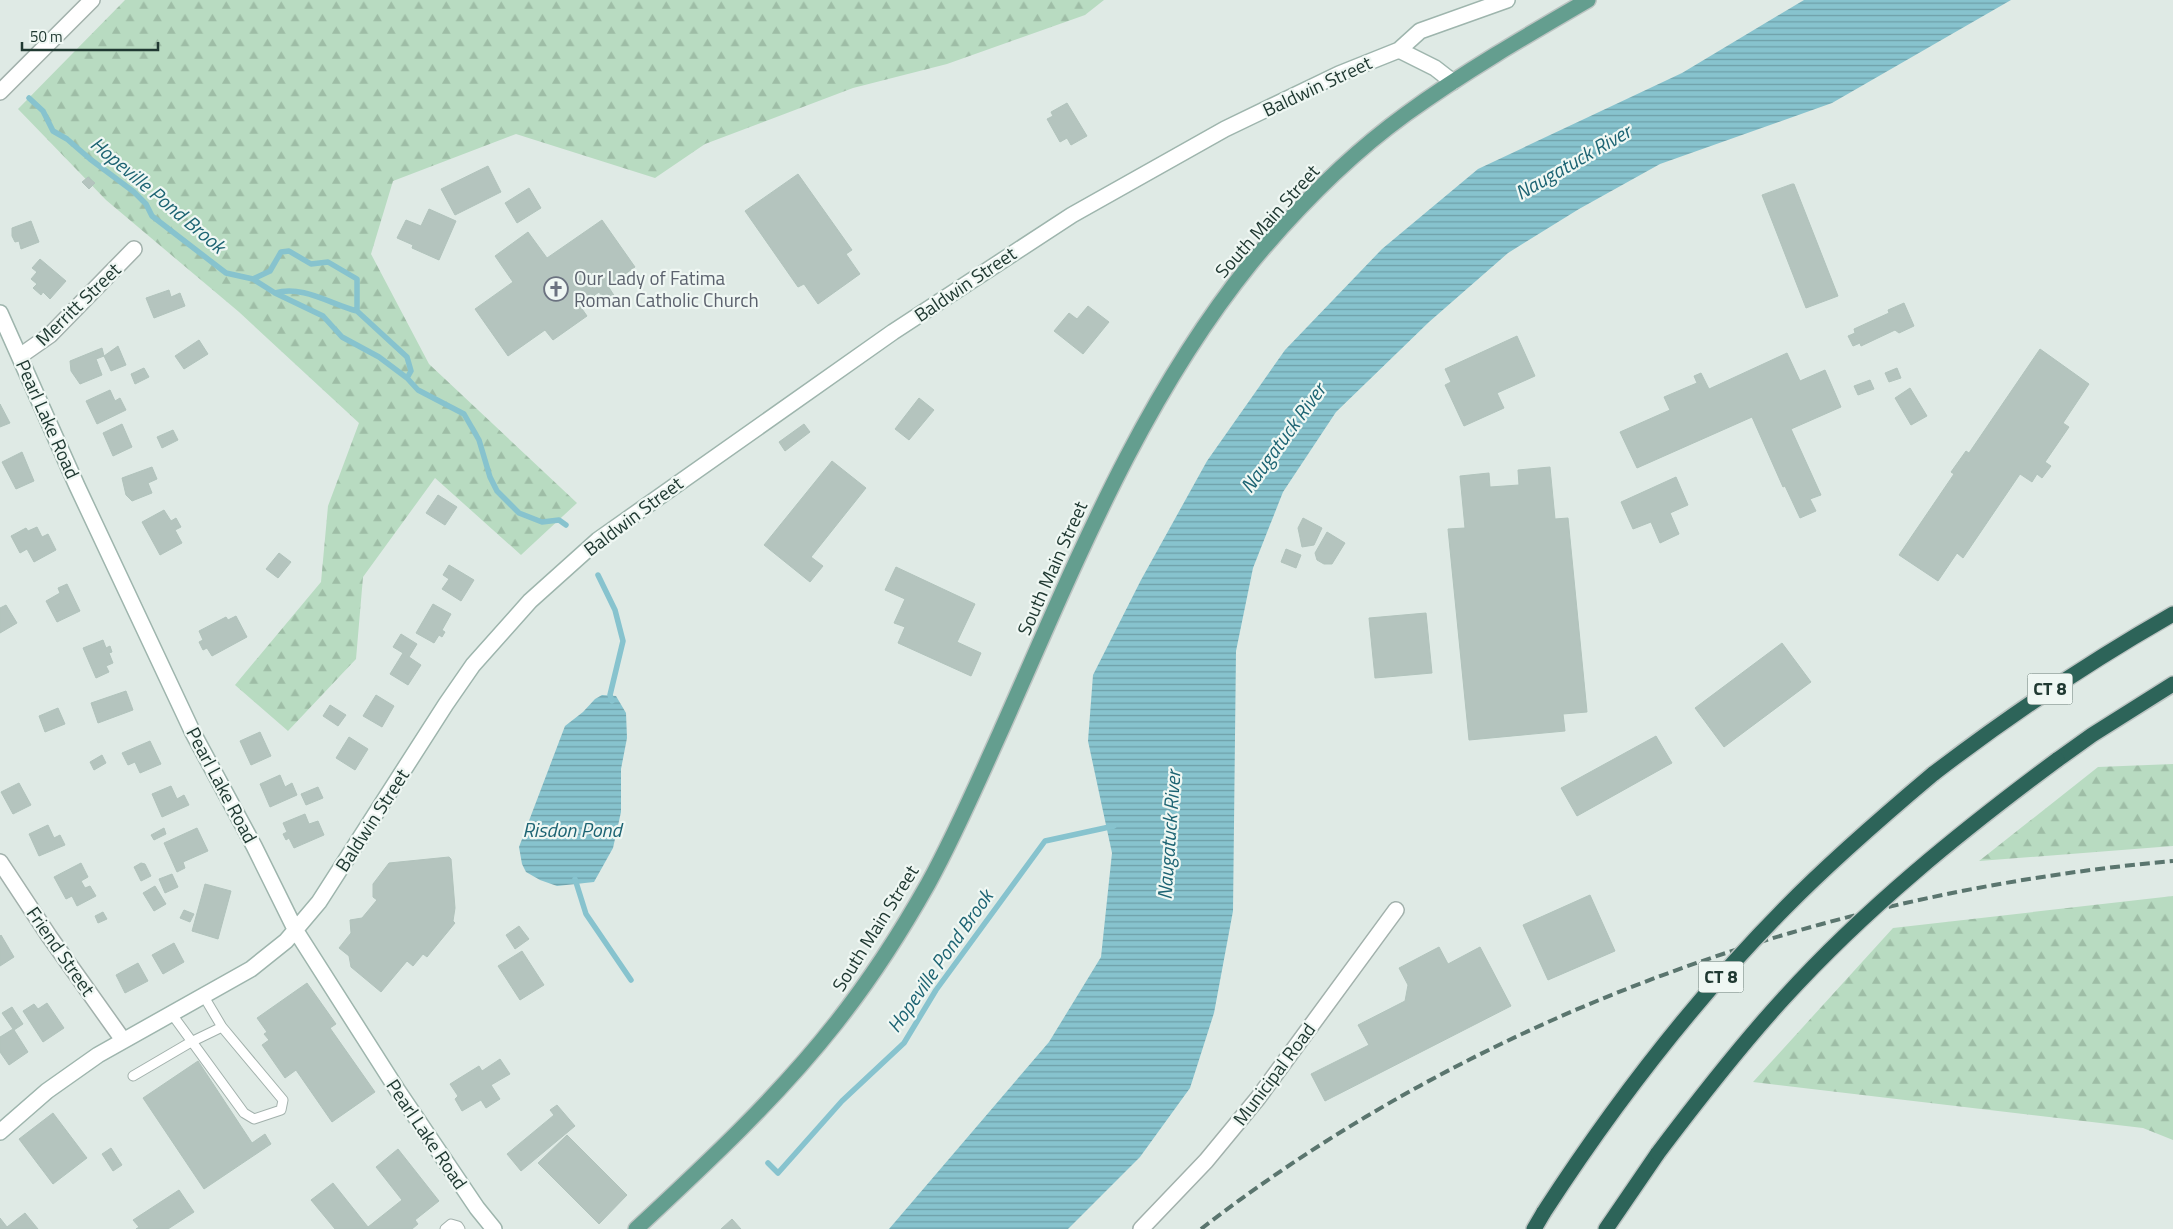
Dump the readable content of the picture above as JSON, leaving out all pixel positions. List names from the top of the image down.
{
  "streets": {
    "highway": ["CT 8"],
    "main road": [
      "Baldwin Street",
      "South Main Street",
      "Merritt Street",
      "Pearl Lake Road",
      "Friend Street",
      "Municipal Road"
    ]
  },
  "crossings": [
    ["Baldwin Street", "Pearl Lake Road"],
    ["Baldwin Street", "Friend Street"],
    ["Merritt Street", "Pearl Lake Road"]
  ],
  "water": ["Naugatuck River", "Hopeville Pond Brook", "Risdon Pond"],
  "places": {
    "church": ["Our Lady of Fatima Roman Catholic Church"]
  },
  "scale_bar": "50 m"
}
